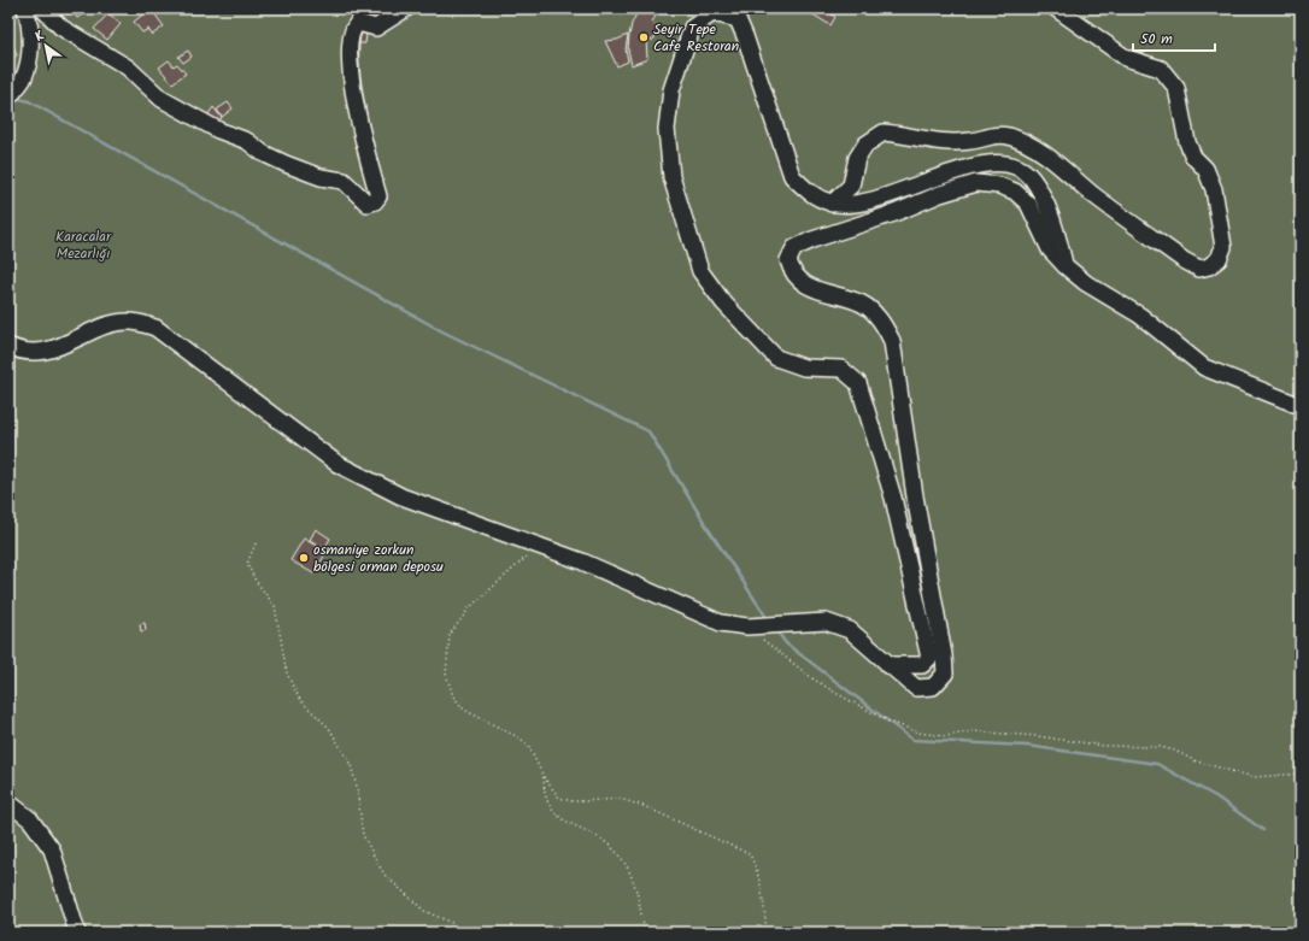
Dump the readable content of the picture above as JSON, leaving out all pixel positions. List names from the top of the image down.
{
  "parks": ["Karacalar Mezarlığı"],
  "places": ["Seyir Tepe Cafe Restoran", "osmaniye zorkun bölgesi orman deposu"],
  "scale_bar": "50 m",
  "north": "top left"
}
